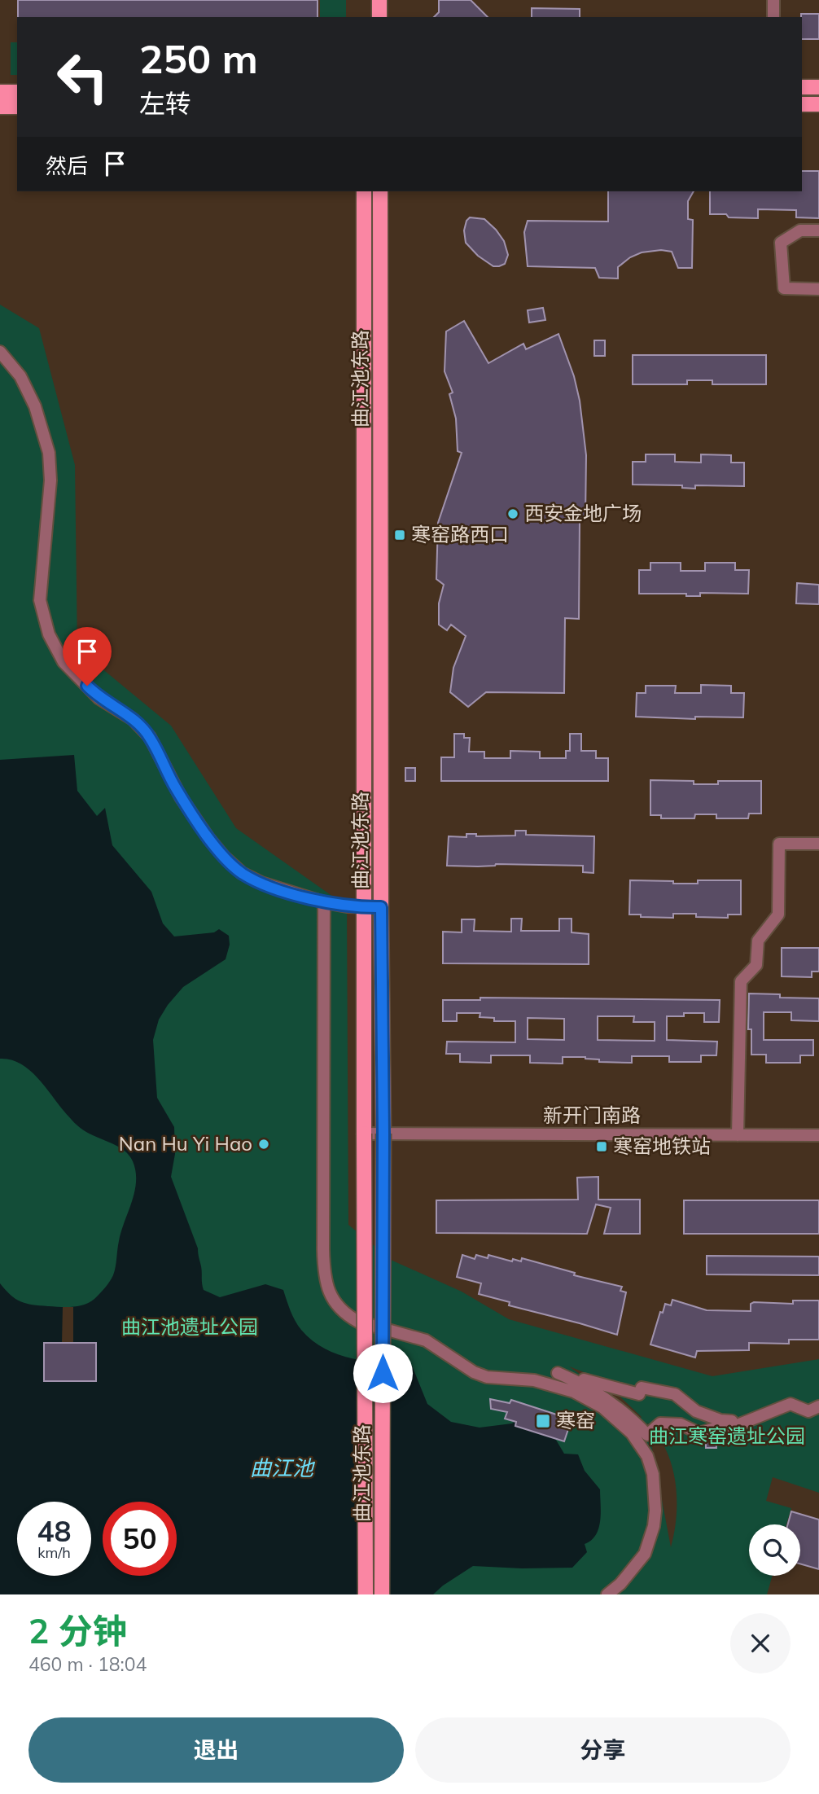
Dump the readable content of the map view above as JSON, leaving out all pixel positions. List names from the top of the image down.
{
  "streets": {
    "main road": ["曲江池东路"],
    "street": ["新开门南路"]
  },
  "crossings": [
    ["曲江池东路", "新开门南路"]
  ],
  "water": ["曲江池"],
  "parks": ["曲江池遗址公园", "曲江寒窑遗址公园"],
  "places": {
    "other": ["西安金地广场", "Nan Hu Yi Hao"],
    "transit": ["寒窑路西口", "寒窑地铁站", "寒窑"]
  },
  "page": {
    "turn": ["250 m", "左转"],
    "then": "然后",
    "speed": "48 km/h",
    "limit": "50",
    "heading": ["2 分钟", "460 m · 18:04"],
    "buttons": ["退出", "分享"]
  }
}
